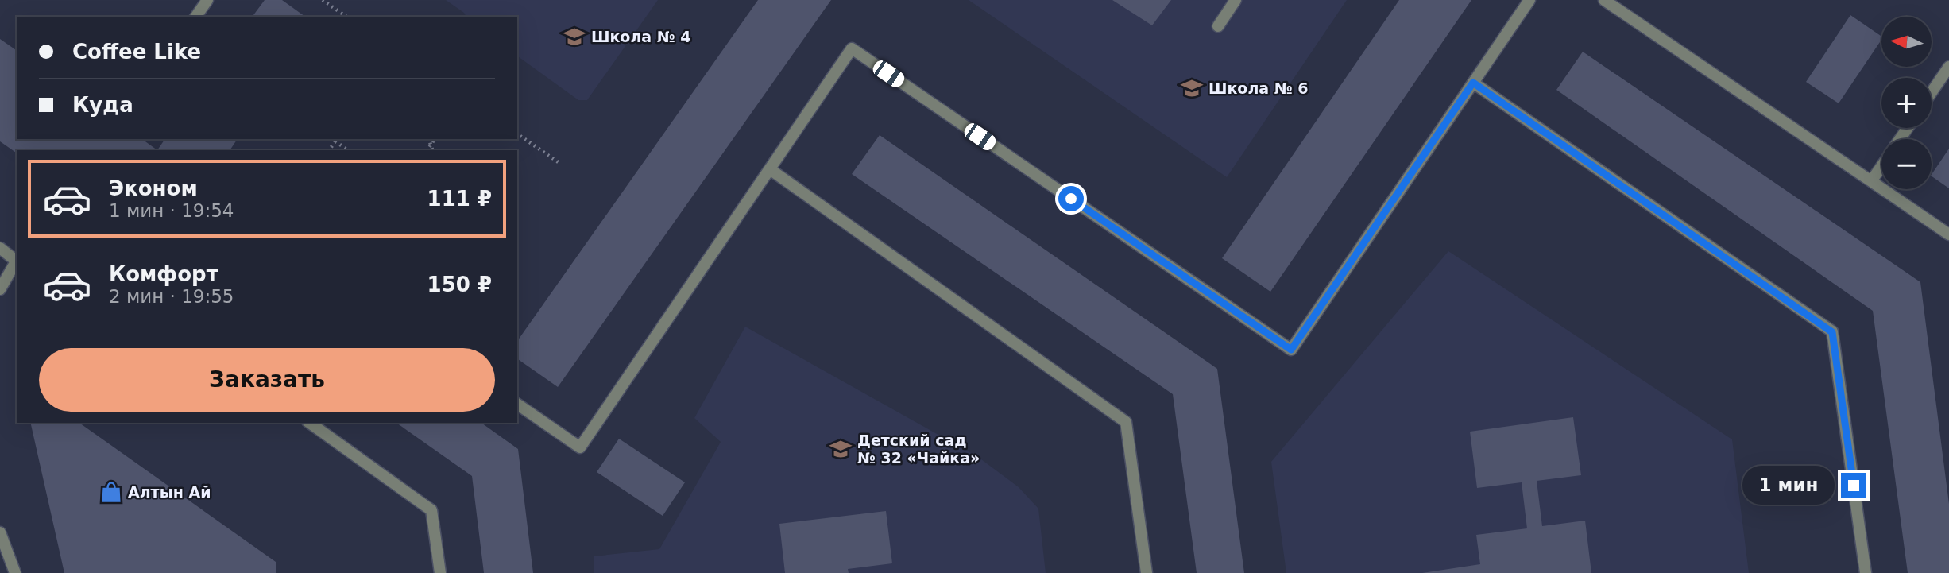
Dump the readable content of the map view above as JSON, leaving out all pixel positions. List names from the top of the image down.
{
  "places": {
    "school or university": ["Школа № 4", "Школа № 6", "Детский сад № 32 «Чайка»"],
    "shop": ["Алтын Ай"]
  },
  "north": "left",
  "page": {
    "map_buttons": ["+", "−"],
    "banner": ["Coffee Like", "Куда"],
    "list": [
      {
        "name": "Эконом",
        "note": "1 мин · 19:54",
        "value": "111 ₽"
      },
      {
        "name": "Комфорт",
        "note": "2 мин · 19:55",
        "value": "150 ₽"
      }
    ],
    "buttons": "Заказать",
    "bubble": "1 мин"
  }
}
